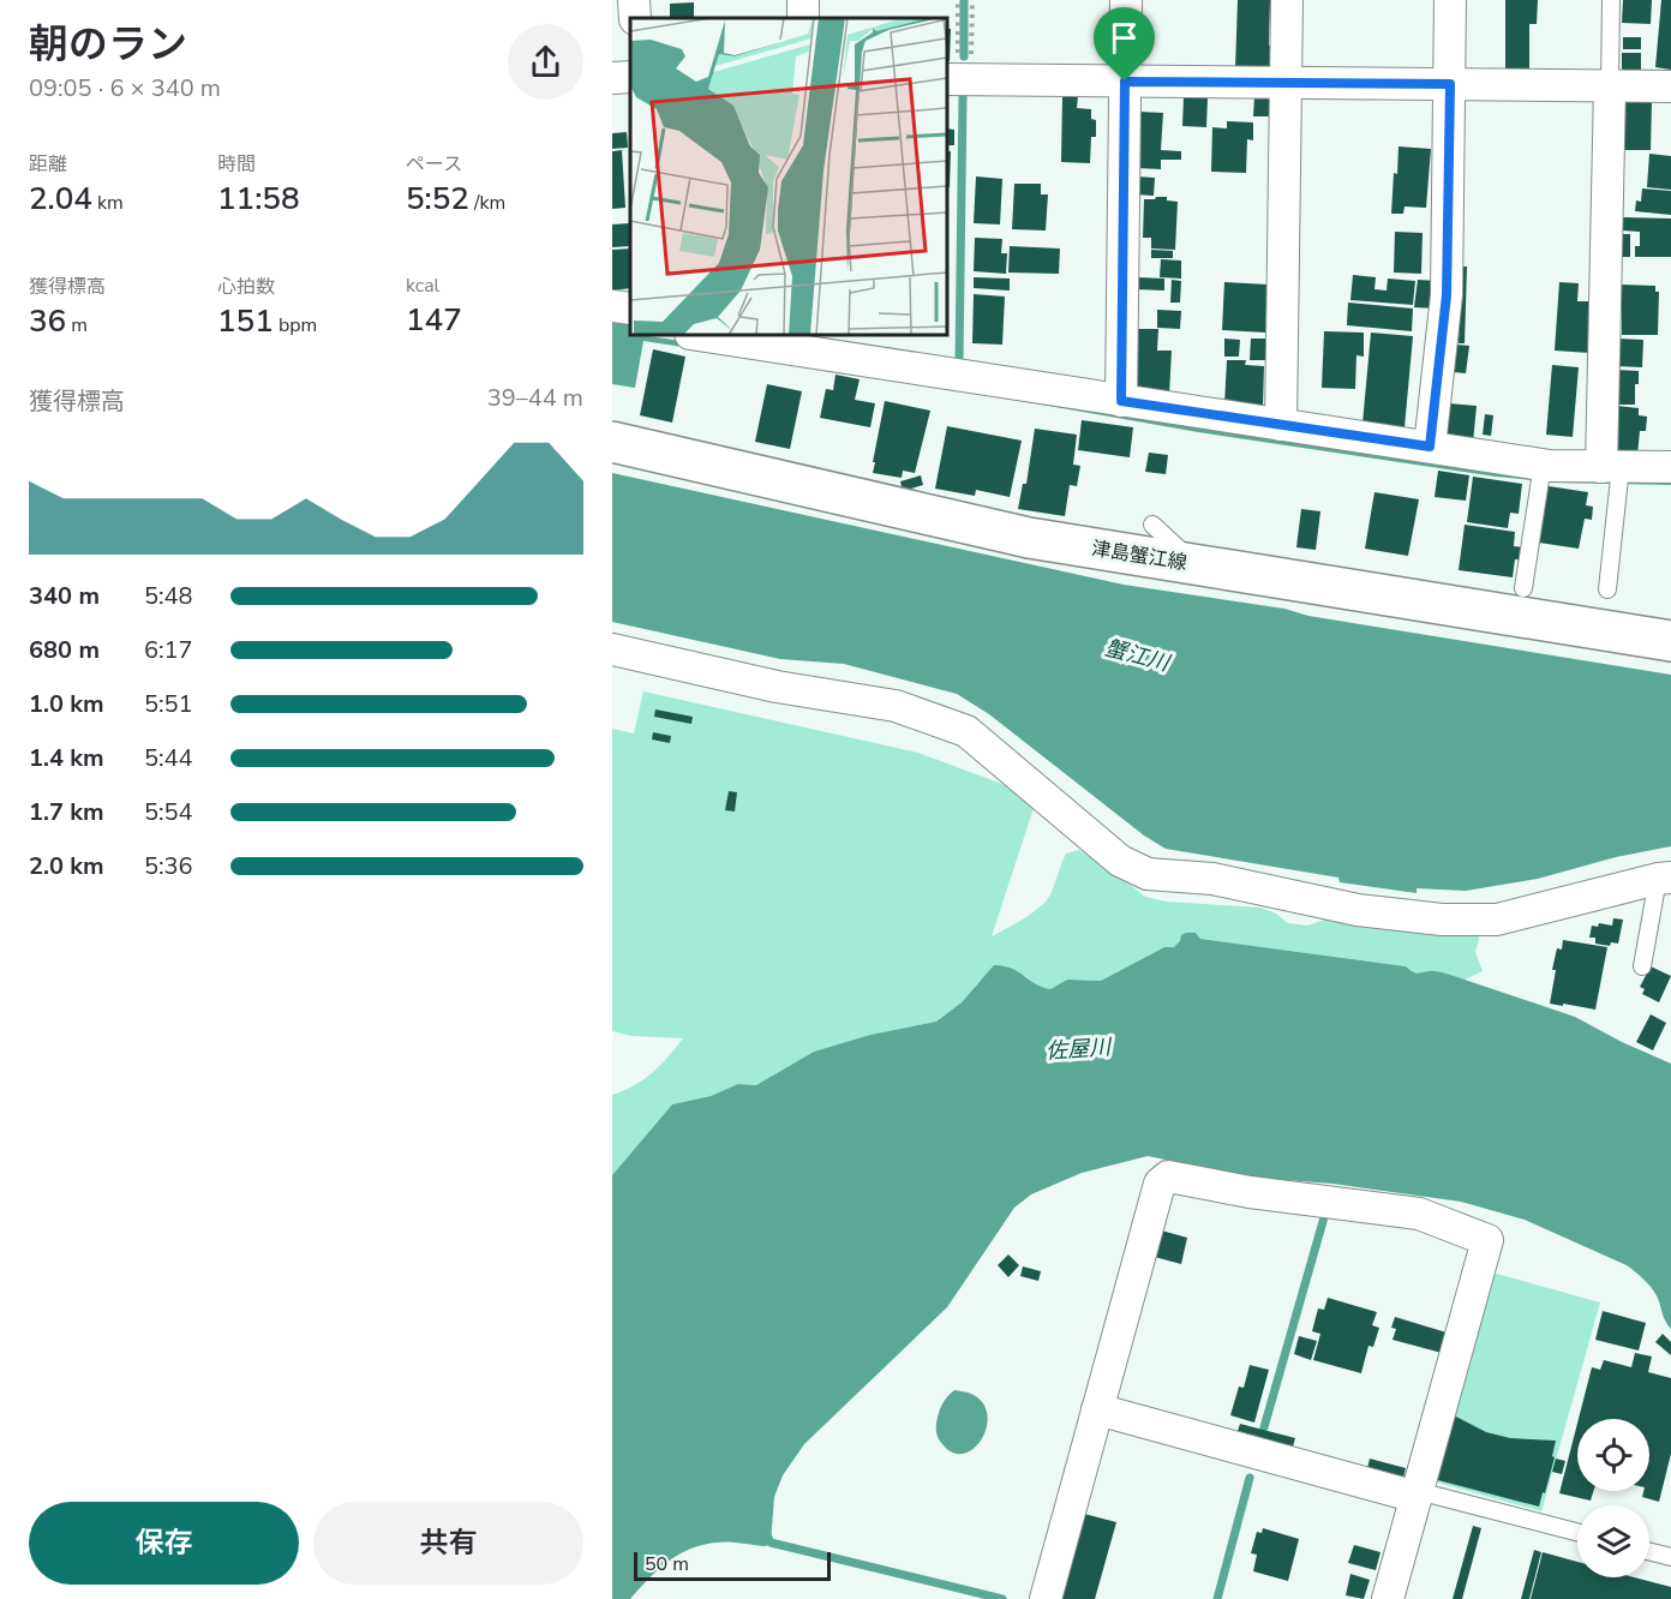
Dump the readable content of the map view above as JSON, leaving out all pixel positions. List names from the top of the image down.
{
  "streets": {
    "main road": ["津島蟹江線"]
  },
  "water": ["蟹江川", "佐屋川"],
  "scale_bar": "50 m",
  "page": {
    "heading": ["朝のラン", "09:05 · 6 × 340 m"],
    "stats": [
      ["距離", "2.04 km"],
      ["時間", "11:58"],
      ["ペース", "5:52 /km"],
      ["獲得標高", "36 m"],
      ["心拍数", "151 bpm"],
      ["kcal", "147"]
    ],
    "chart": ["獲得標高", "39–44 m"],
    "list": [
      {
        "name": "340 m",
        "note": "5:48"
      },
      {
        "name": "680 m",
        "note": "6:17"
      },
      {
        "name": "1.0 km",
        "note": "5:51"
      },
      {
        "name": "1.4 km",
        "note": "5:44"
      },
      {
        "name": "1.7 km",
        "note": "5:54"
      },
      {
        "name": "2.0 km",
        "note": "5:36"
      }
    ],
    "buttons": ["保存", "共有"],
    "scale": "50 m"
  }
}
